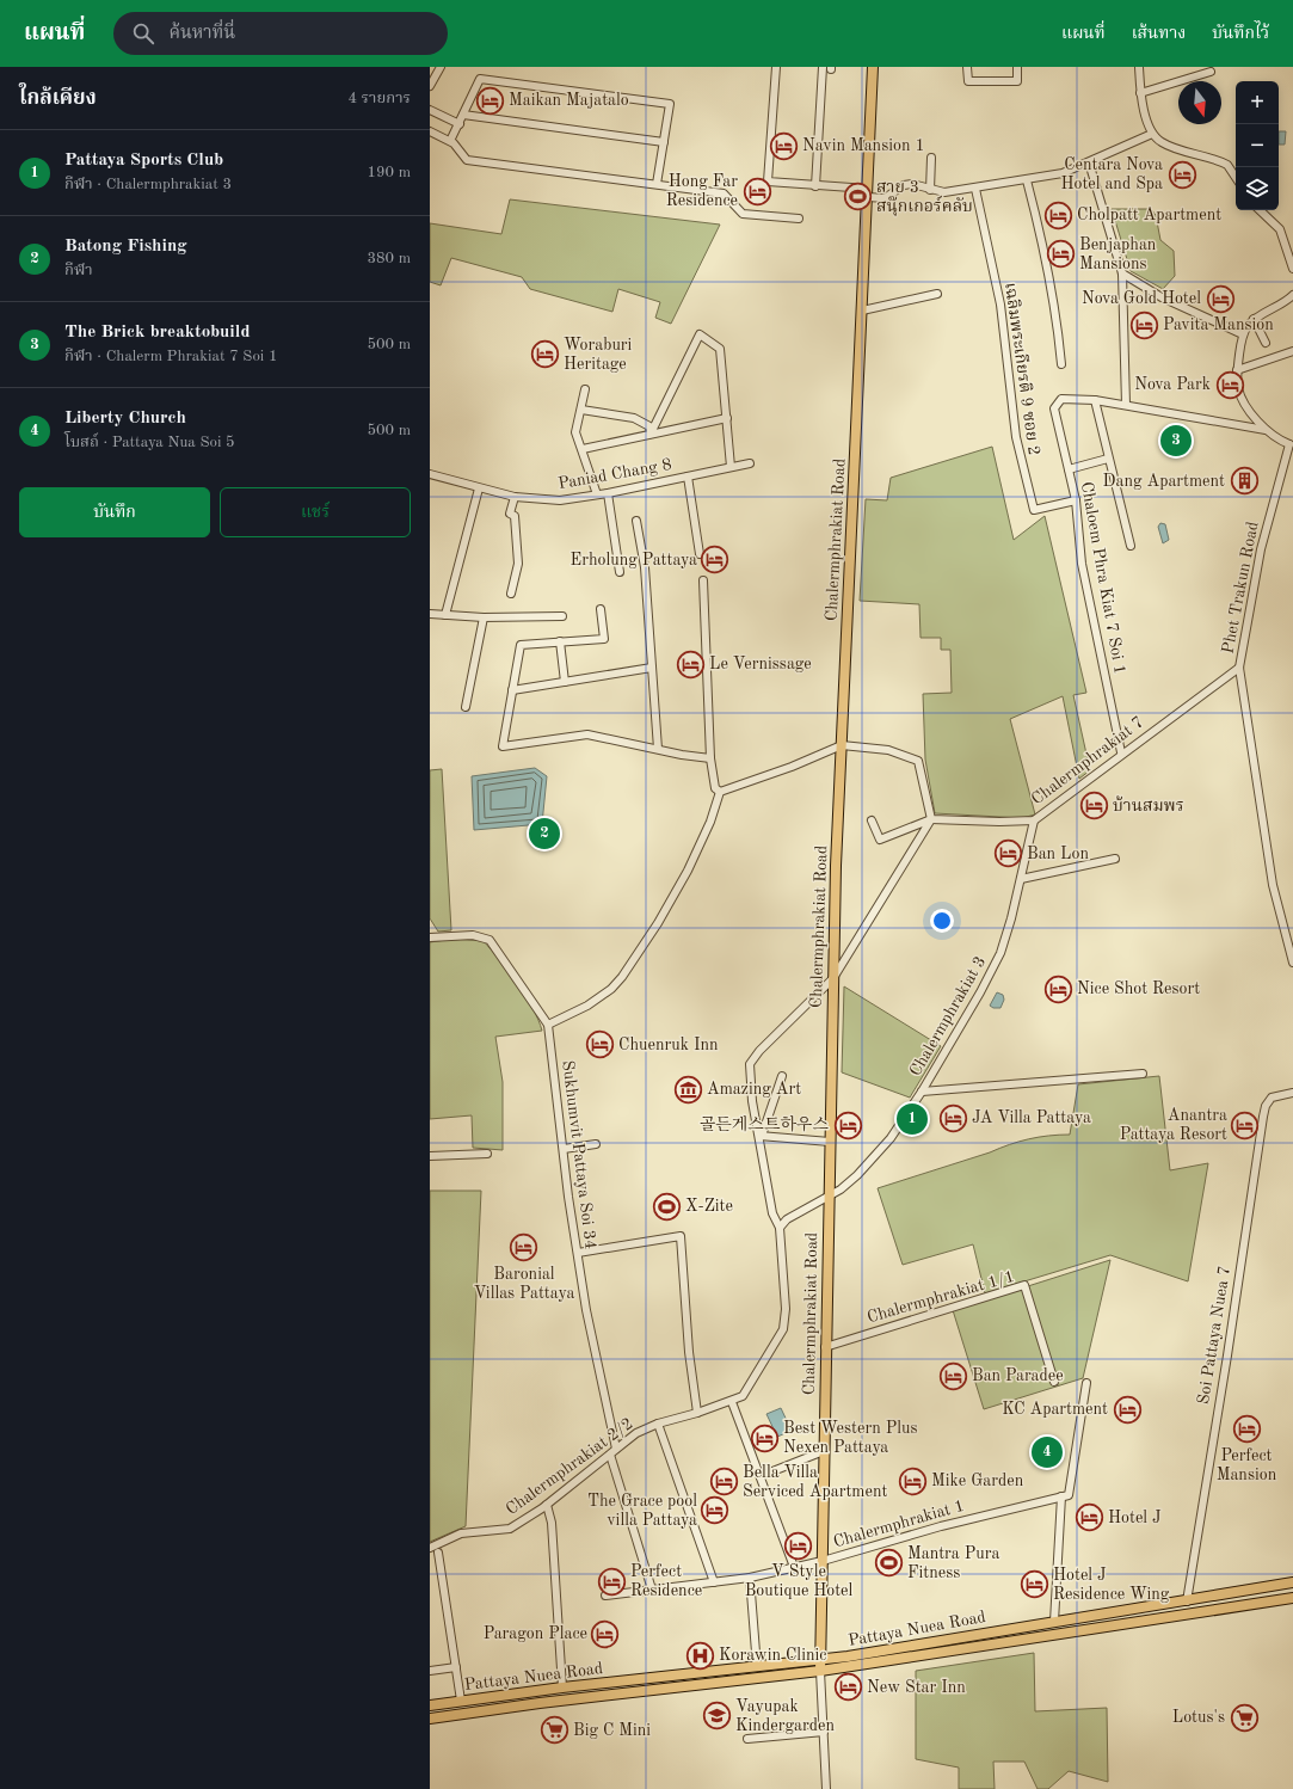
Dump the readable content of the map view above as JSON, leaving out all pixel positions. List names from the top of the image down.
{
  "streets": {
    "main road": ["Chalermphrakiat Road", "Pattaya Nuea Road"],
    "street": [
      "เฉลิมพระเกียรติ 9 ซอย 2",
      "Paniad Chang 8",
      "Chaloem Phra Kiat 7 Soi 1",
      "Phet Trakun Road",
      "Chalermphrakiat 7",
      "Chalermphrakiat 3",
      "Sukhumvit Pattaya Soi 34",
      "Chalermphrakiat 1/1",
      "Soi Pattaya Nuea 7",
      "Chalermphrakiat 2/2",
      "Chalermphrakiat 1"
    ]
  },
  "crossings": [
    ["เฉลิมพระเกียรติ 9 ซอย 2", "Chaloem Phra Kiat 7 Soi 1"],
    ["Chalermphrakiat Road", "Chalermphrakiat 3"],
    ["Chalermphrakiat Road", "Chalermphrakiat 1/1"],
    ["Chalermphrakiat Road", "Chalermphrakiat 2/2"],
    ["Chalermphrakiat Road", "Chalermphrakiat 1"],
    ["Chalermphrakiat Road", "Pattaya Nuea Road"],
    ["Chaloem Phra Kiat 7 Soi 1", "Chalermphrakiat 7"],
    ["Phet Trakun Road", "Chalermphrakiat 7"],
    ["Chalermphrakiat 7", "Chalermphrakiat 3"],
    ["Sukhumvit Pattaya Soi 34", "Chalermphrakiat 2/2"],
    ["Soi Pattaya Nuea 7", "Pattaya Nuea Road"]
  ],
  "places": {
    "hotel": [
      "Maikan Majatalo",
      "Navin Mansion 1",
      "Centara Nova Hotel and Spa",
      "Hong Far Residence",
      "Cholpatt Apartment",
      "Benjaphan Mansions",
      "Nova Gold Hotel",
      "Pavita Mansion",
      "Woraburi Heritage",
      "Nova Park",
      "Erholung Pattaya",
      "Le Vernissage",
      "บ้านสมพร",
      "Ban Lon",
      "Nice Shot Resort",
      "Chuenruk Inn",
      "JA Villa Pattaya",
      "골든게스트하우스",
      "Anantra Pattaya Resort",
      "Baronial Villas Pattaya",
      "Ban Paradee",
      "KC Apartment",
      "Perfect Mansion",
      "Best Western Plus Nexen Pattaya",
      "Mike Garden",
      "Bella Villa Serviced Apartment",
      "The Grace pool villa Pattaya",
      "Hotel J",
      "V Style Boutique Hotel",
      "Perfect Residence",
      "Hotel J Residence Wing",
      "Paragon Place",
      "New Star Inn"
    ],
    "sports": ["สาย 3 สนุ๊กเกอร์คลับ", "X-Zite", "Mantra Pura Fitness"],
    "building": ["Dang Apartment"],
    "museum": ["Amazing Art"],
    "hospital": ["Korawin Clinic"],
    "school or university": ["Vayupak Kindergarden"],
    "supermarket": ["Lotus's", "Big C Mini"]
  },
  "north": "bottom",
  "page": {
    "header": "แผนที่",
    "search": "ค้นหาที่นี่",
    "nav": ["แผนที่", "เส้นทาง", "บันทึกไว้"],
    "heading": ["ใกล้เคียง", "4 รายการ"],
    "map_buttons": ["+", "−"],
    "list": [
      {
        "mark": "1",
        "name": "Pattaya Sports Club",
        "note": "กีฬา · Chalermphrakiat 3",
        "value": "190 m"
      },
      {
        "mark": "2",
        "name": "Batong Fishing",
        "note": "กีฬา",
        "value": "380 m"
      },
      {
        "mark": "3",
        "name": "The Brick breaktobuild",
        "note": "กีฬา · Chalerm Phrakiat 7 Soi 1",
        "value": "500 m"
      },
      {
        "mark": "4",
        "name": "Liberty Church",
        "note": "โบสถ์ · Pattaya Nua Soi 5",
        "value": "500 m"
      }
    ],
    "pins": [
      "3",
      "2",
      "1",
      "4"
    ],
    "buttons": ["บันทึก", "แชร์"]
  }
}
